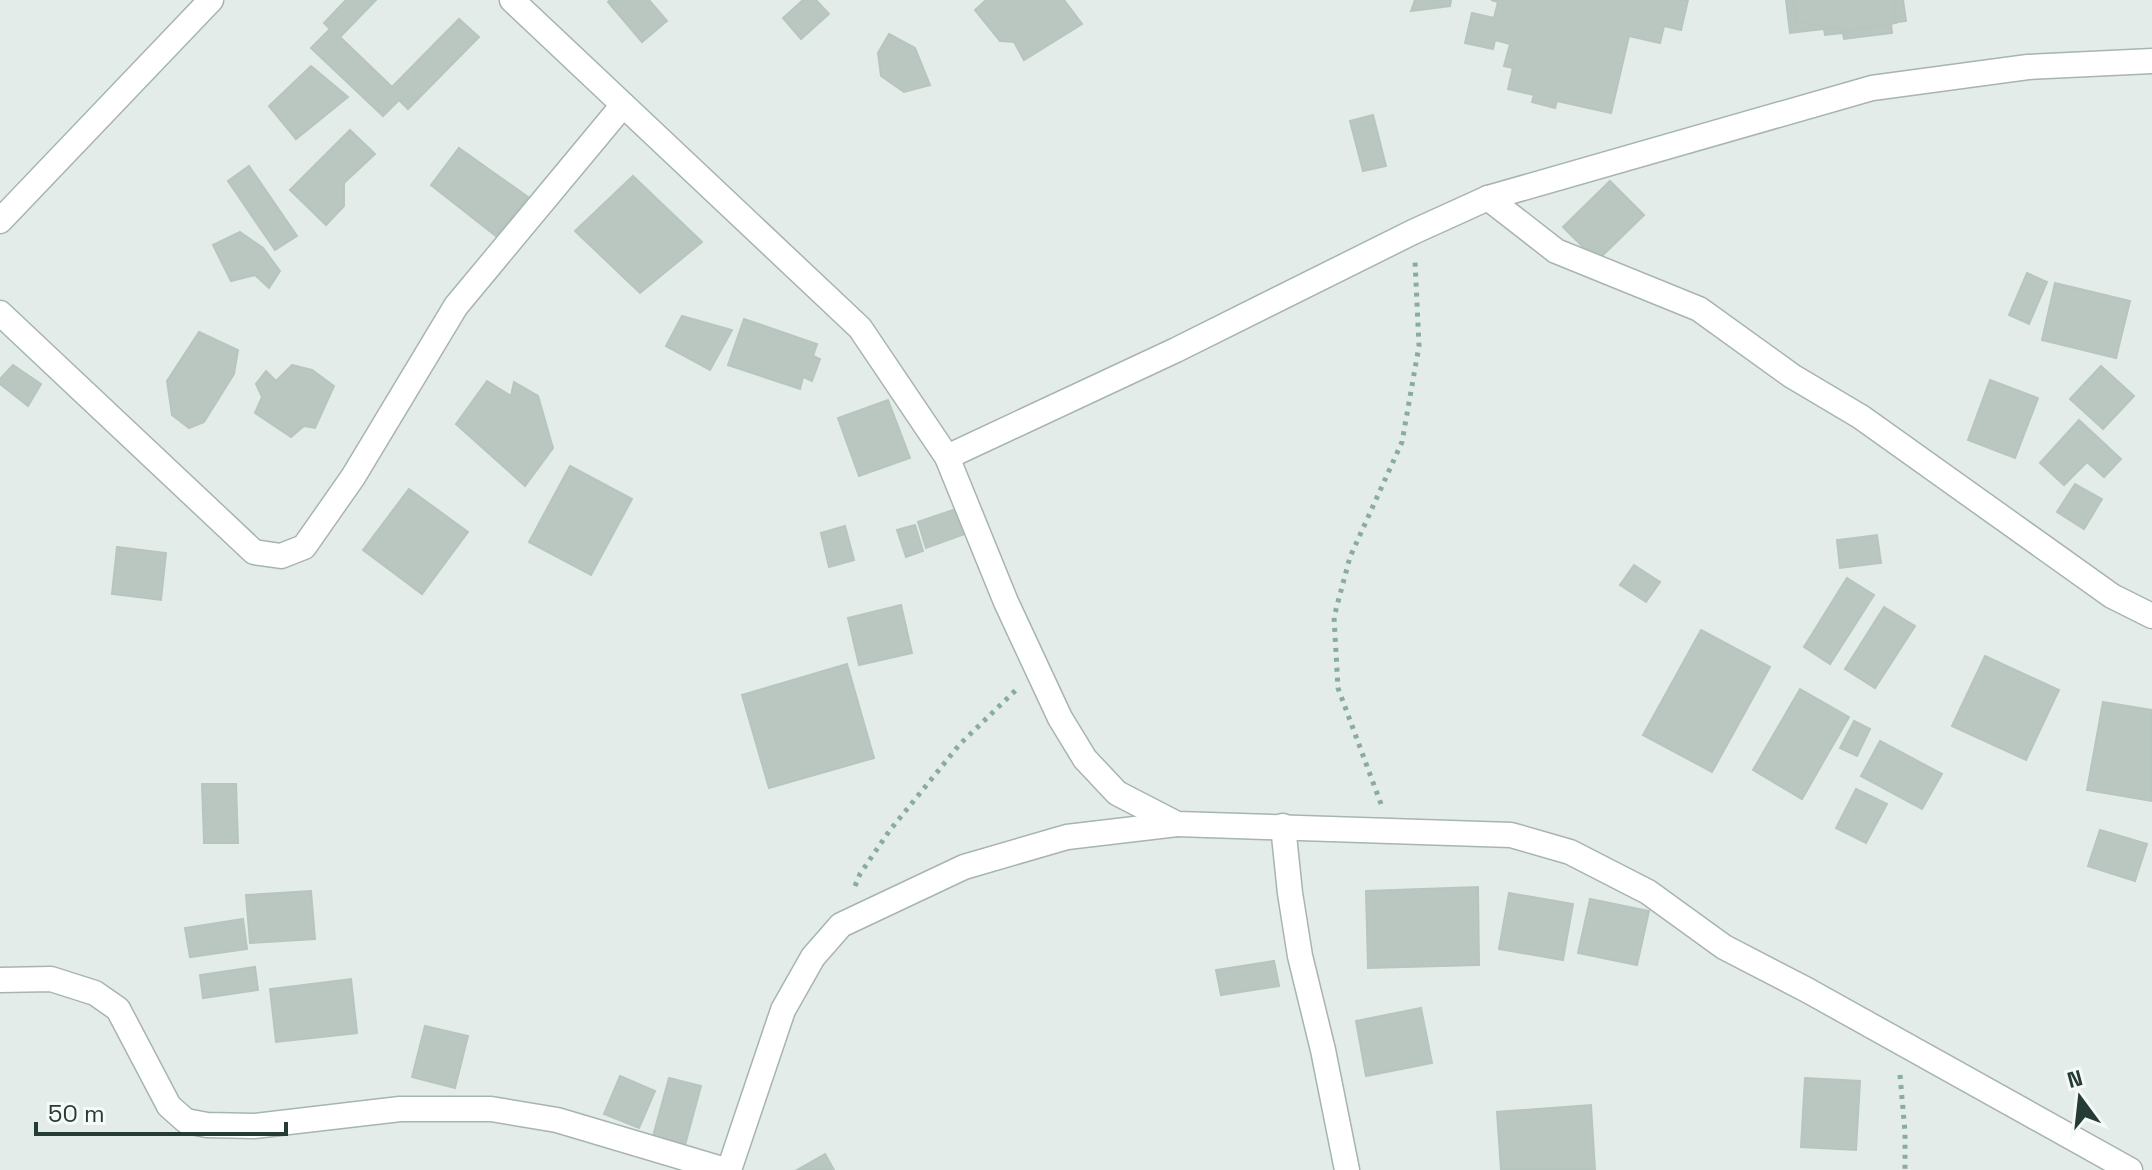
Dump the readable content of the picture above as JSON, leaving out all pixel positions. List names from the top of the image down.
{
  "scale_bar": "50 m",
  "north": "top"
}
